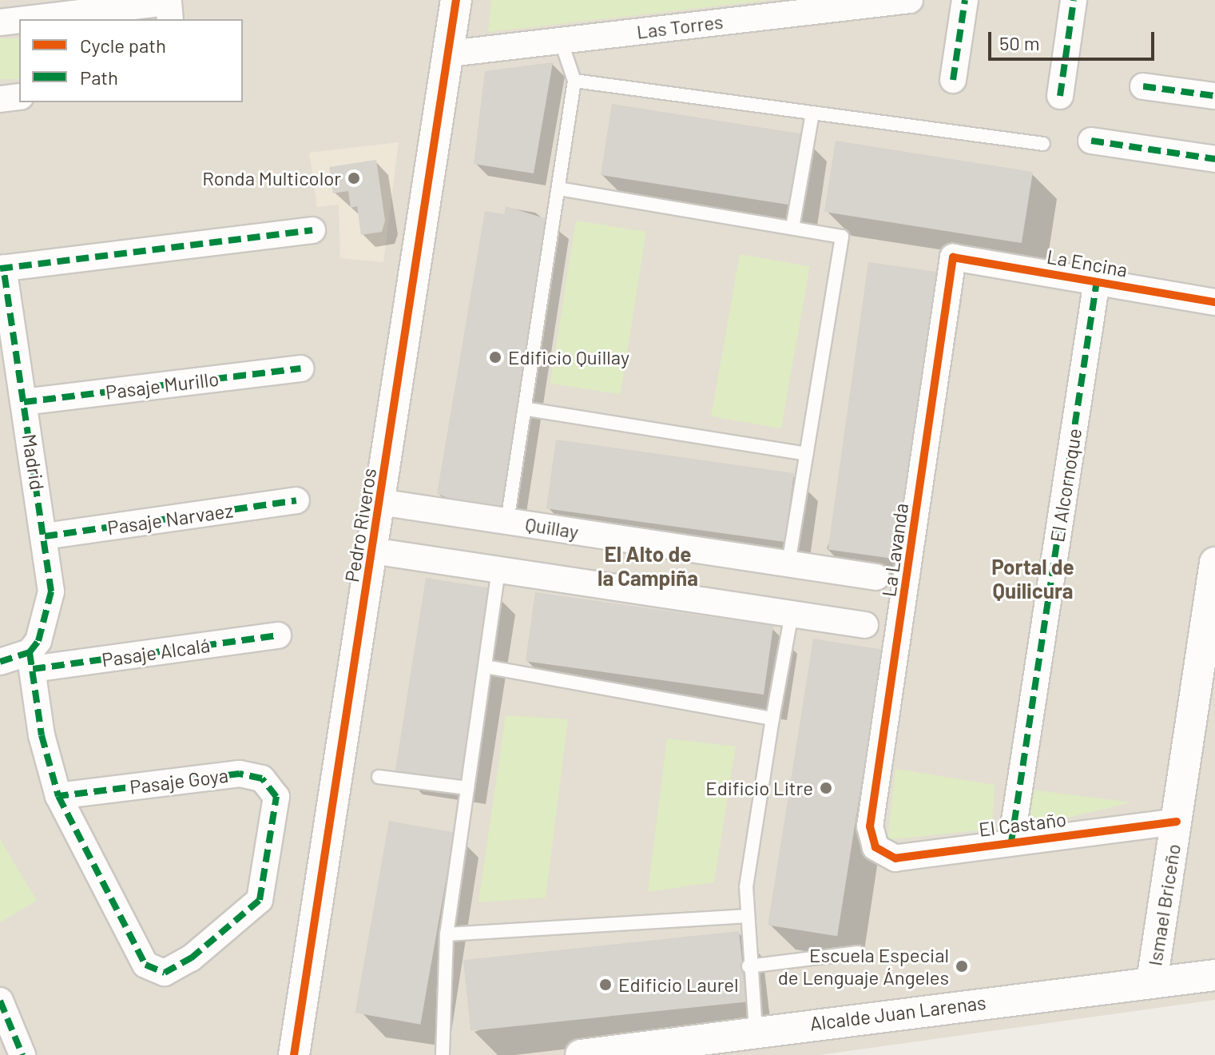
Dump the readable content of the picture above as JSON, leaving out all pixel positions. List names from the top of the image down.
{
  "streets": {
    "street": [
      "Las Torres",
      "La Encina",
      "Pasaje Murillo",
      "Madrid",
      "El Alcornoque",
      "Pasaje Narvaez",
      "Pedro Riveros",
      "Quillay",
      "La Lavanda",
      "Pasaje Alcalá",
      "Pasaje Goya",
      "El Castaño",
      "Ismael Briceño",
      "Alcalde Juan Larenas"
    ]
  },
  "crossings": [
    ["Las Torres", "Pedro Riveros"],
    ["La Encina", "El Alcornoque"],
    ["La Encina", "La Lavanda"],
    ["Pasaje Murillo", "Madrid"],
    ["Madrid", "Pasaje Narvaez"],
    ["Madrid", "Pasaje Alcalá"],
    ["El Alcornoque", "El Castaño"],
    ["Pedro Riveros", "Quillay"],
    ["La Lavanda", "El Castaño"],
    ["El Castaño", "Ismael Briceño"],
    ["Ismael Briceño", "Alcalde Juan Larenas"]
  ],
  "districts": ["El Alto de la Campiña", "Portal de Quilicura"],
  "places": [
    "Ronda Multicolor",
    "Edificio Quillay",
    "Edificio Litre",
    "Escuela Especial de Lenguaje Ángeles",
    "Edificio Laurel"
  ],
  "legend": ["Cycle path", "Path"],
  "scale_bar": "50 m"
}
